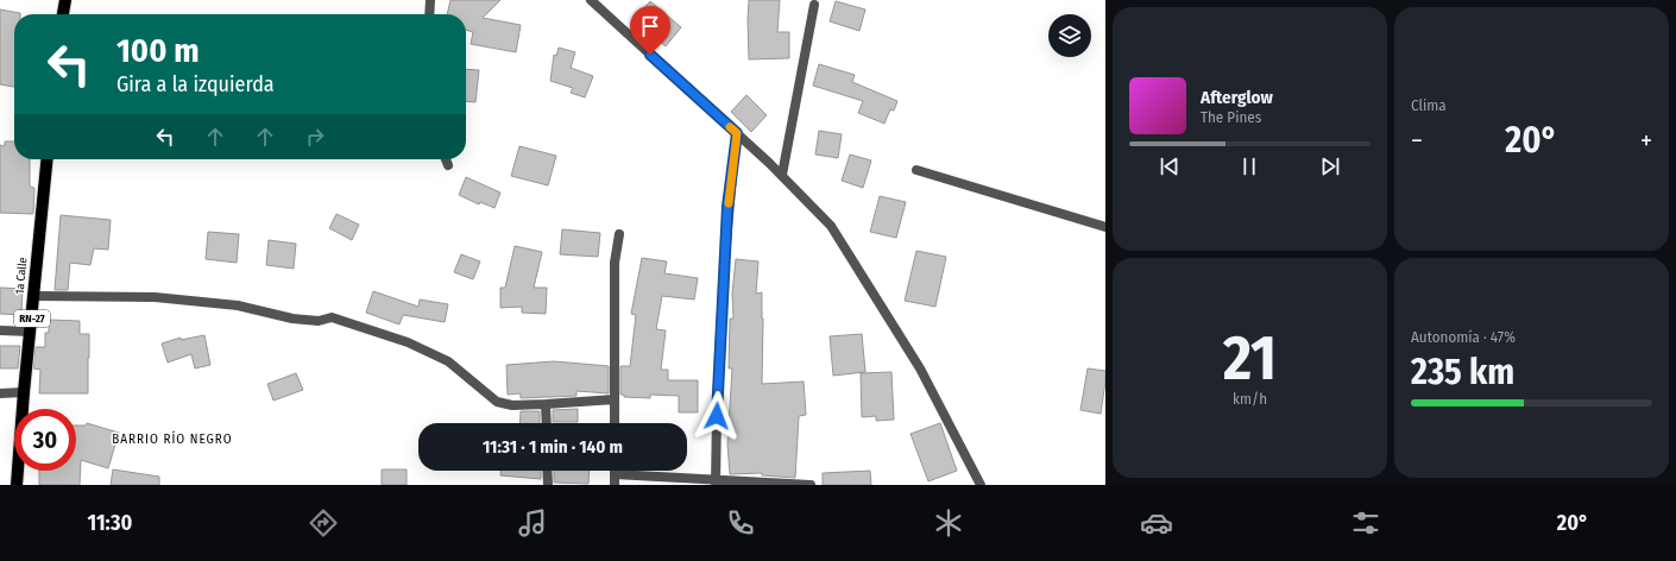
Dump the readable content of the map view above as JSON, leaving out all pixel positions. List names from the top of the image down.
{
  "streets": {
    "main road": ["1a Calle", "RN-27"]
  },
  "districts": ["BARRIO RÍO NEGRO"],
  "page": {
    "tile": [
      "Clima",
      ["21", "km/h"],
      ["Autonomía · 47%", "235 km"]
    ],
    "turn": ["100 m", "Gira a la izquierda"],
    "song": ["Afterglow", "The Pines"],
    "heat": ["−", "20°", "+"],
    "limit": "30",
    "trip": "11:31 · 1 min · 140 m",
    "tabs": ["11:30", "20°"]
  }
}
